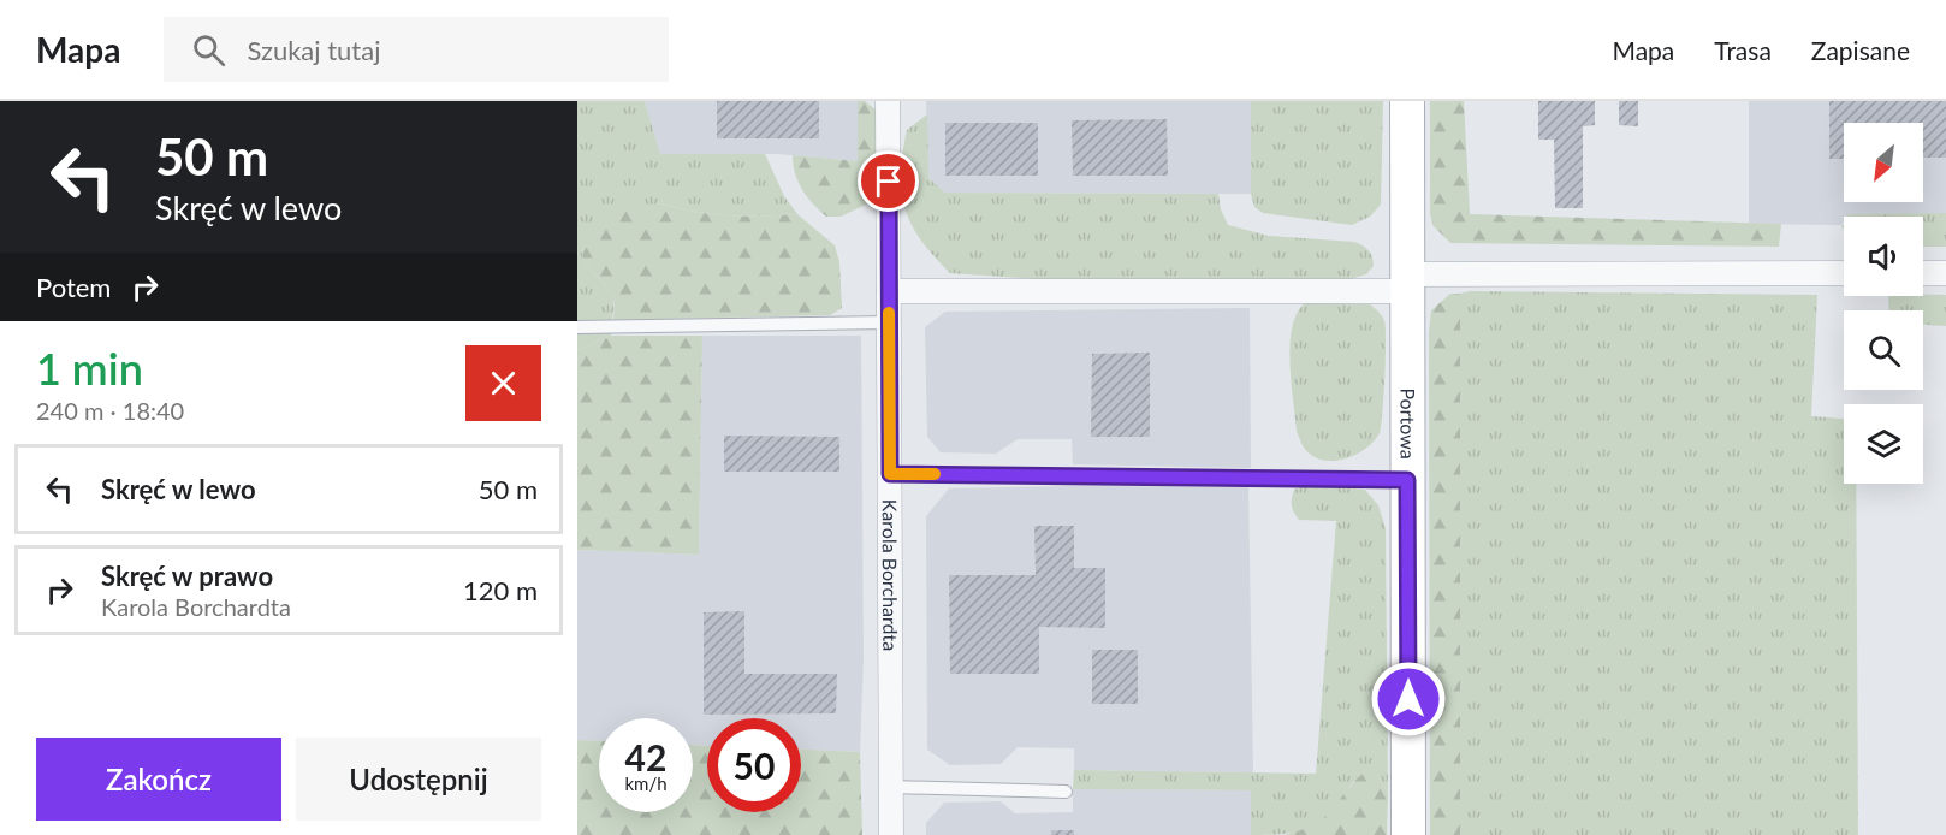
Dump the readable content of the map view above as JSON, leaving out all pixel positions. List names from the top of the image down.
{
  "streets": {
    "main road": ["Portowa"],
    "street": ["Karola Borchardta"]
  },
  "north": "bottom left",
  "page": {
    "header": "Mapa",
    "search": "Szukaj tutaj",
    "nav": ["Mapa", "Trasa", "Zapisane"],
    "turn": ["50 m", "Skręć w lewo"],
    "then": "Potem",
    "heading": ["1 min", "240 m · 18:40"],
    "list": [
      {
        "name": "Skręć w lewo",
        "value": "50 m"
      },
      {
        "name": "Skręć w prawo",
        "note": "Karola Borchardta",
        "value": "120 m"
      }
    ],
    "speed": "42 km/h",
    "limit": "50",
    "buttons": ["Zakończ", "Udostępnij"]
  }
}
